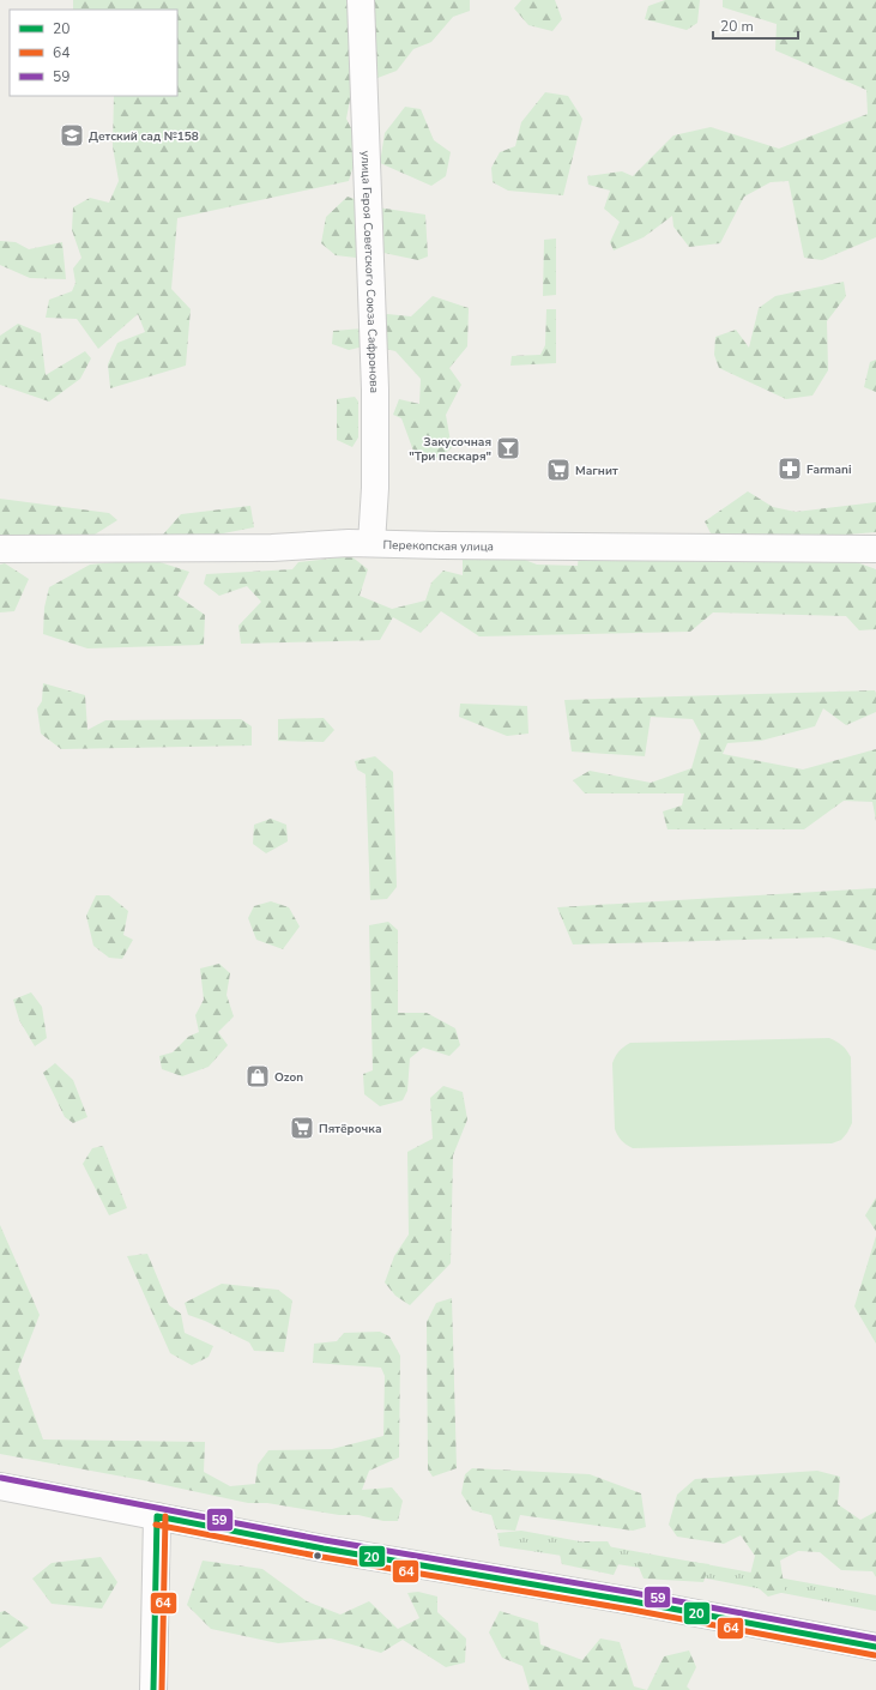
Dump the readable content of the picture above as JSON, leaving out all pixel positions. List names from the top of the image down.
{
  "streets": {
    "street": ["улица Героя Советского Союза Сафронова", "Перекопская улица"]
  },
  "crossings": [
    ["улица Героя Советского Союза Сафронова", "Перекопская улица"]
  ],
  "places": {
    "school or university": ["Детский сад №158"],
    "bar": ["Закусочная \"Три пескаря\""],
    "pharmacy": ["Farmani"],
    "supermarket": ["Магнит", "Пятёрочка"],
    "shop": ["Ozon"]
  },
  "lines": ["transit line 59", "transit line 20", "transit line 64"],
  "legend": ["20", "64", "59"],
  "scale_bar": "20 m"
}
